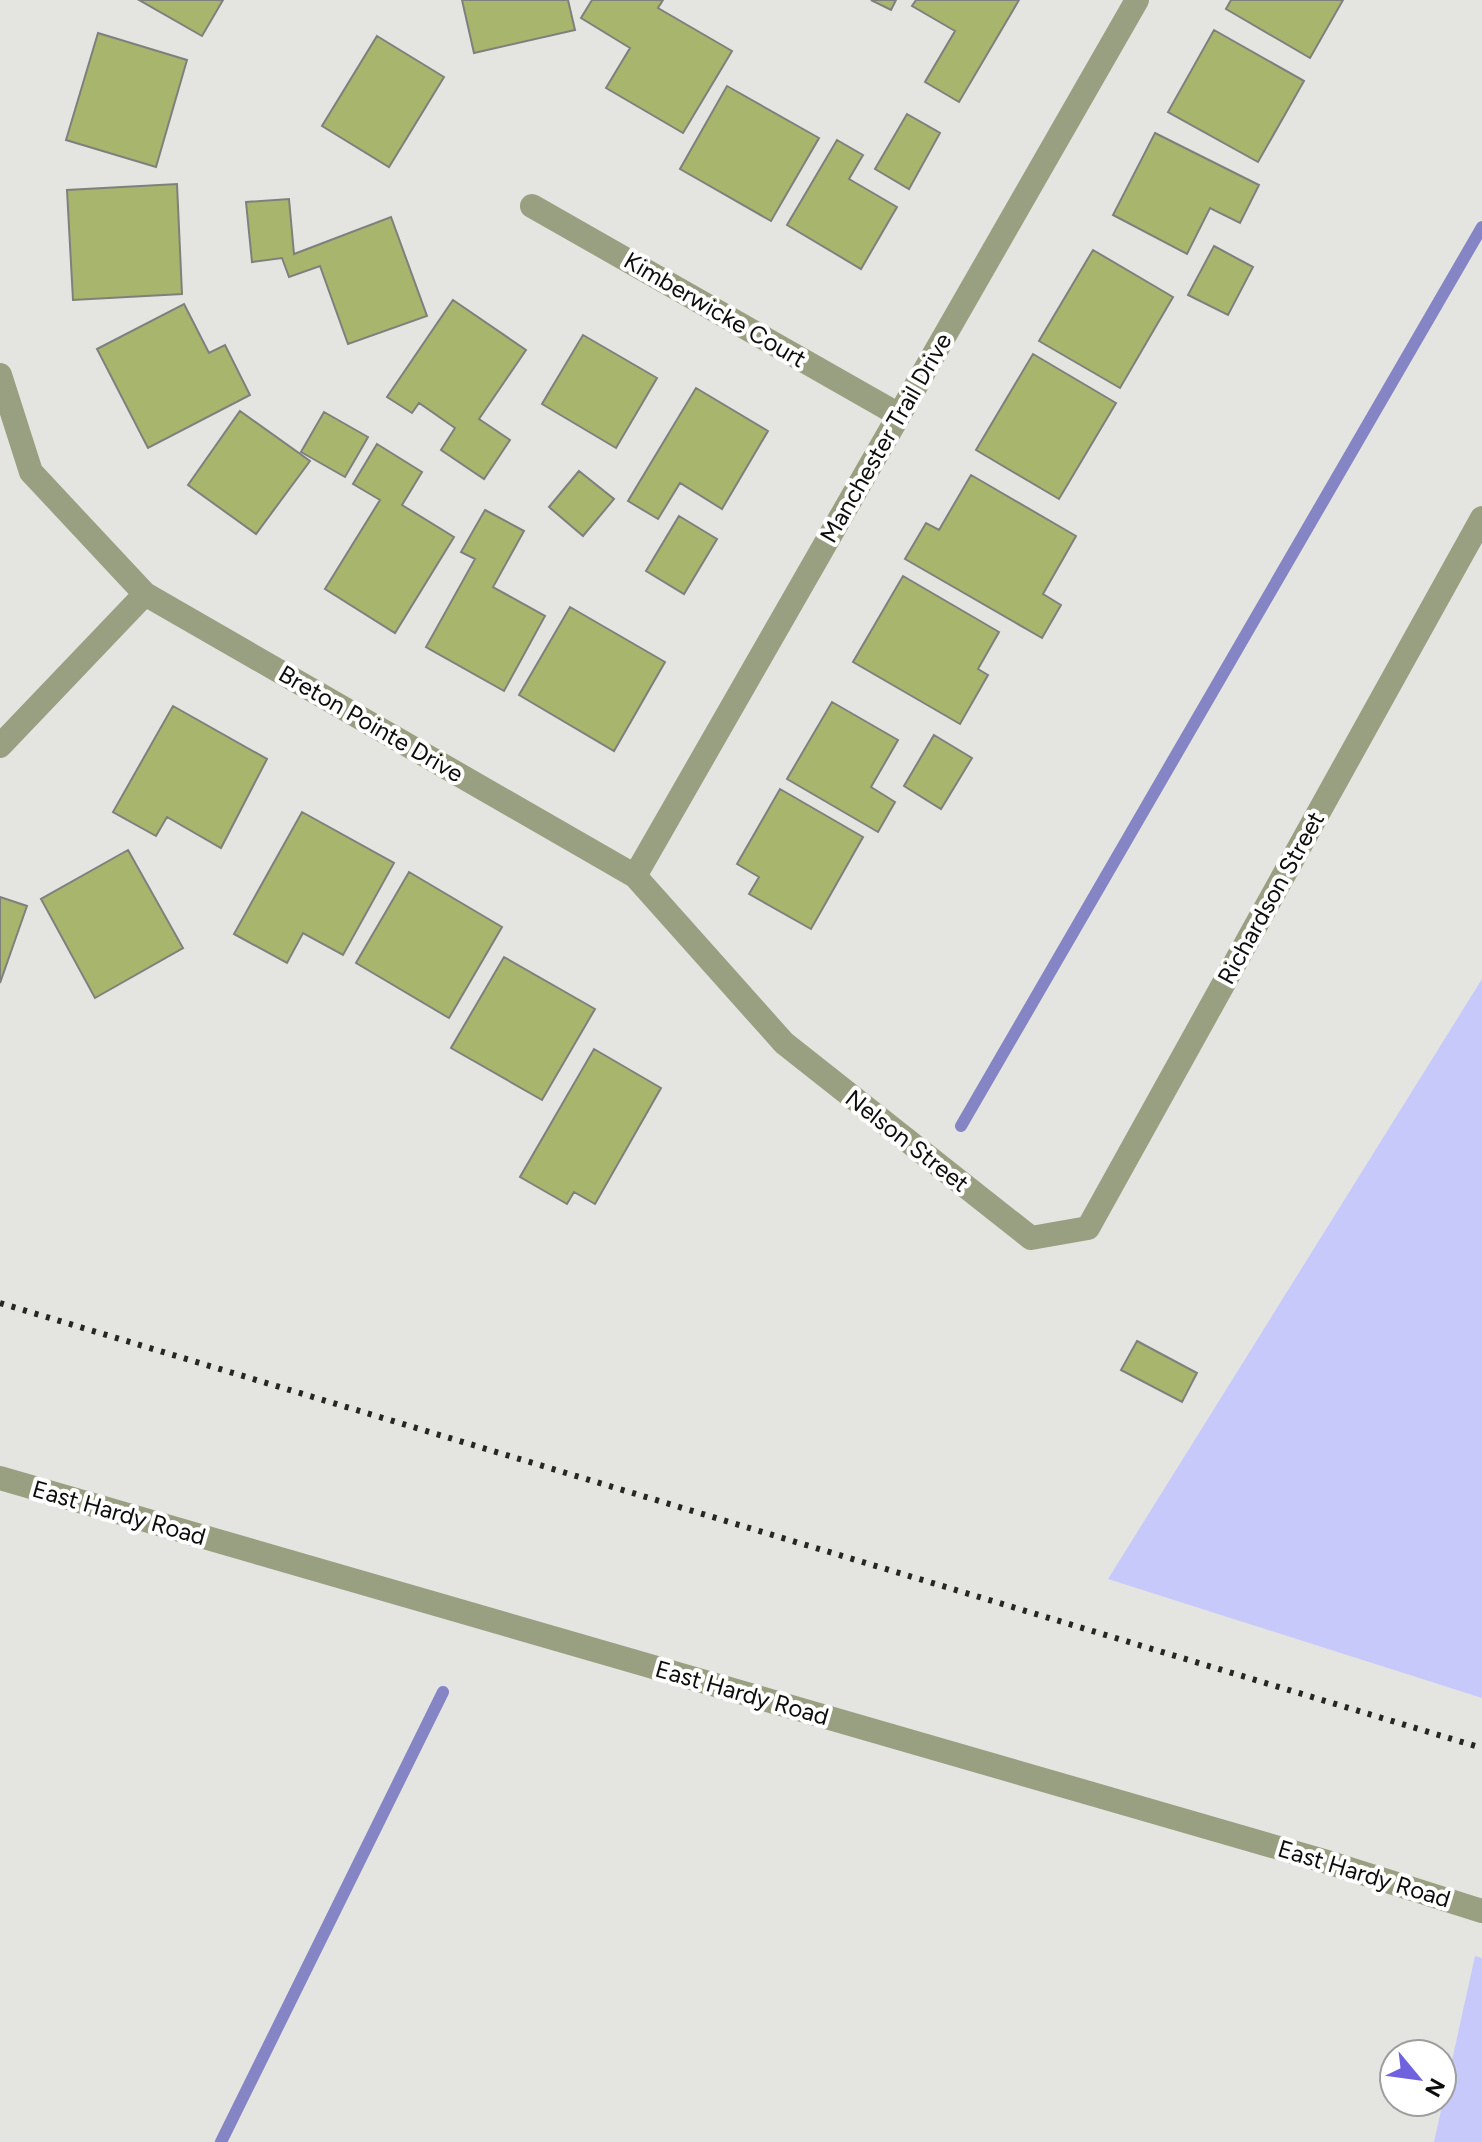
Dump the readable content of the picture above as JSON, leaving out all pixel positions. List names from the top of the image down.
{
  "streets": {
    "street": [
      "Kimberwicke Court",
      "Manchester Trail Drive",
      "Breton Pointe Drive",
      "Richardson Street",
      "Nelson Street",
      "East Hardy Road"
    ]
  },
  "crossings": [
    ["Kimberwicke Court", "Manchester Trail Drive"],
    ["Manchester Trail Drive", "Breton Pointe Drive"],
    ["Breton Pointe Drive", "Nelson Street"],
    ["Richardson Street", "Nelson Street"]
  ],
  "north": "bottom right"
}
